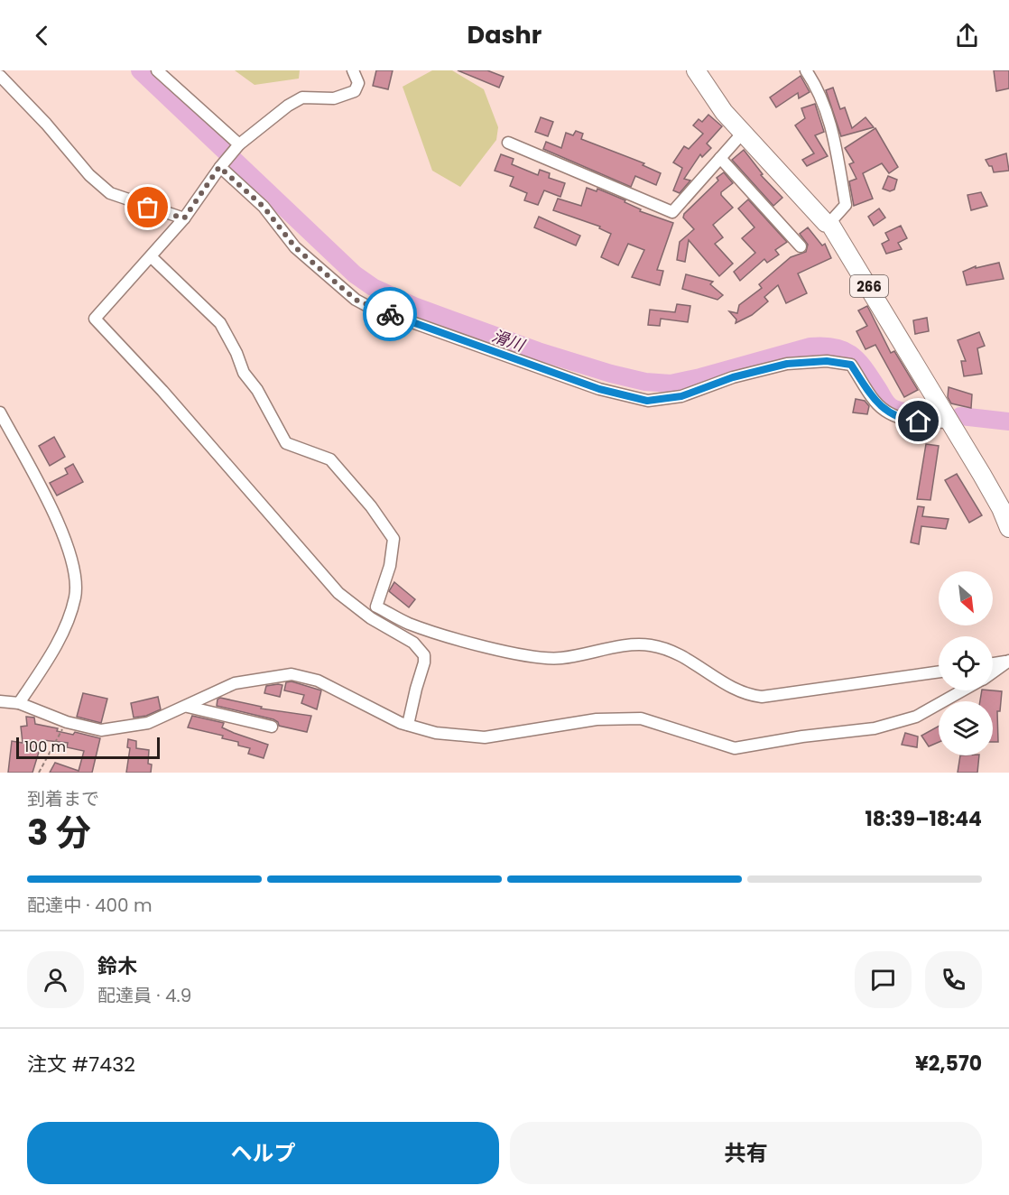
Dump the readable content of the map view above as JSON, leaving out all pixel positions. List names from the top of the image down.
{
  "streets": {
    "highway": ["266"]
  },
  "water": ["滑川"],
  "scale_bar": "100 m",
  "north": "bottom right",
  "page": {
    "header": "Dashr",
    "scale": "100 m",
    "heading": ["3 分", "到着まで", "18:39–18:44"],
    "panel": [
      "鈴木",
      "配達員 · 4.9",
      "注文 #7432",
      "¥2,570"
    ],
    "bar": "配達中 · 400 m",
    "buttons": ["ヘルプ", "共有"]
  }
}
